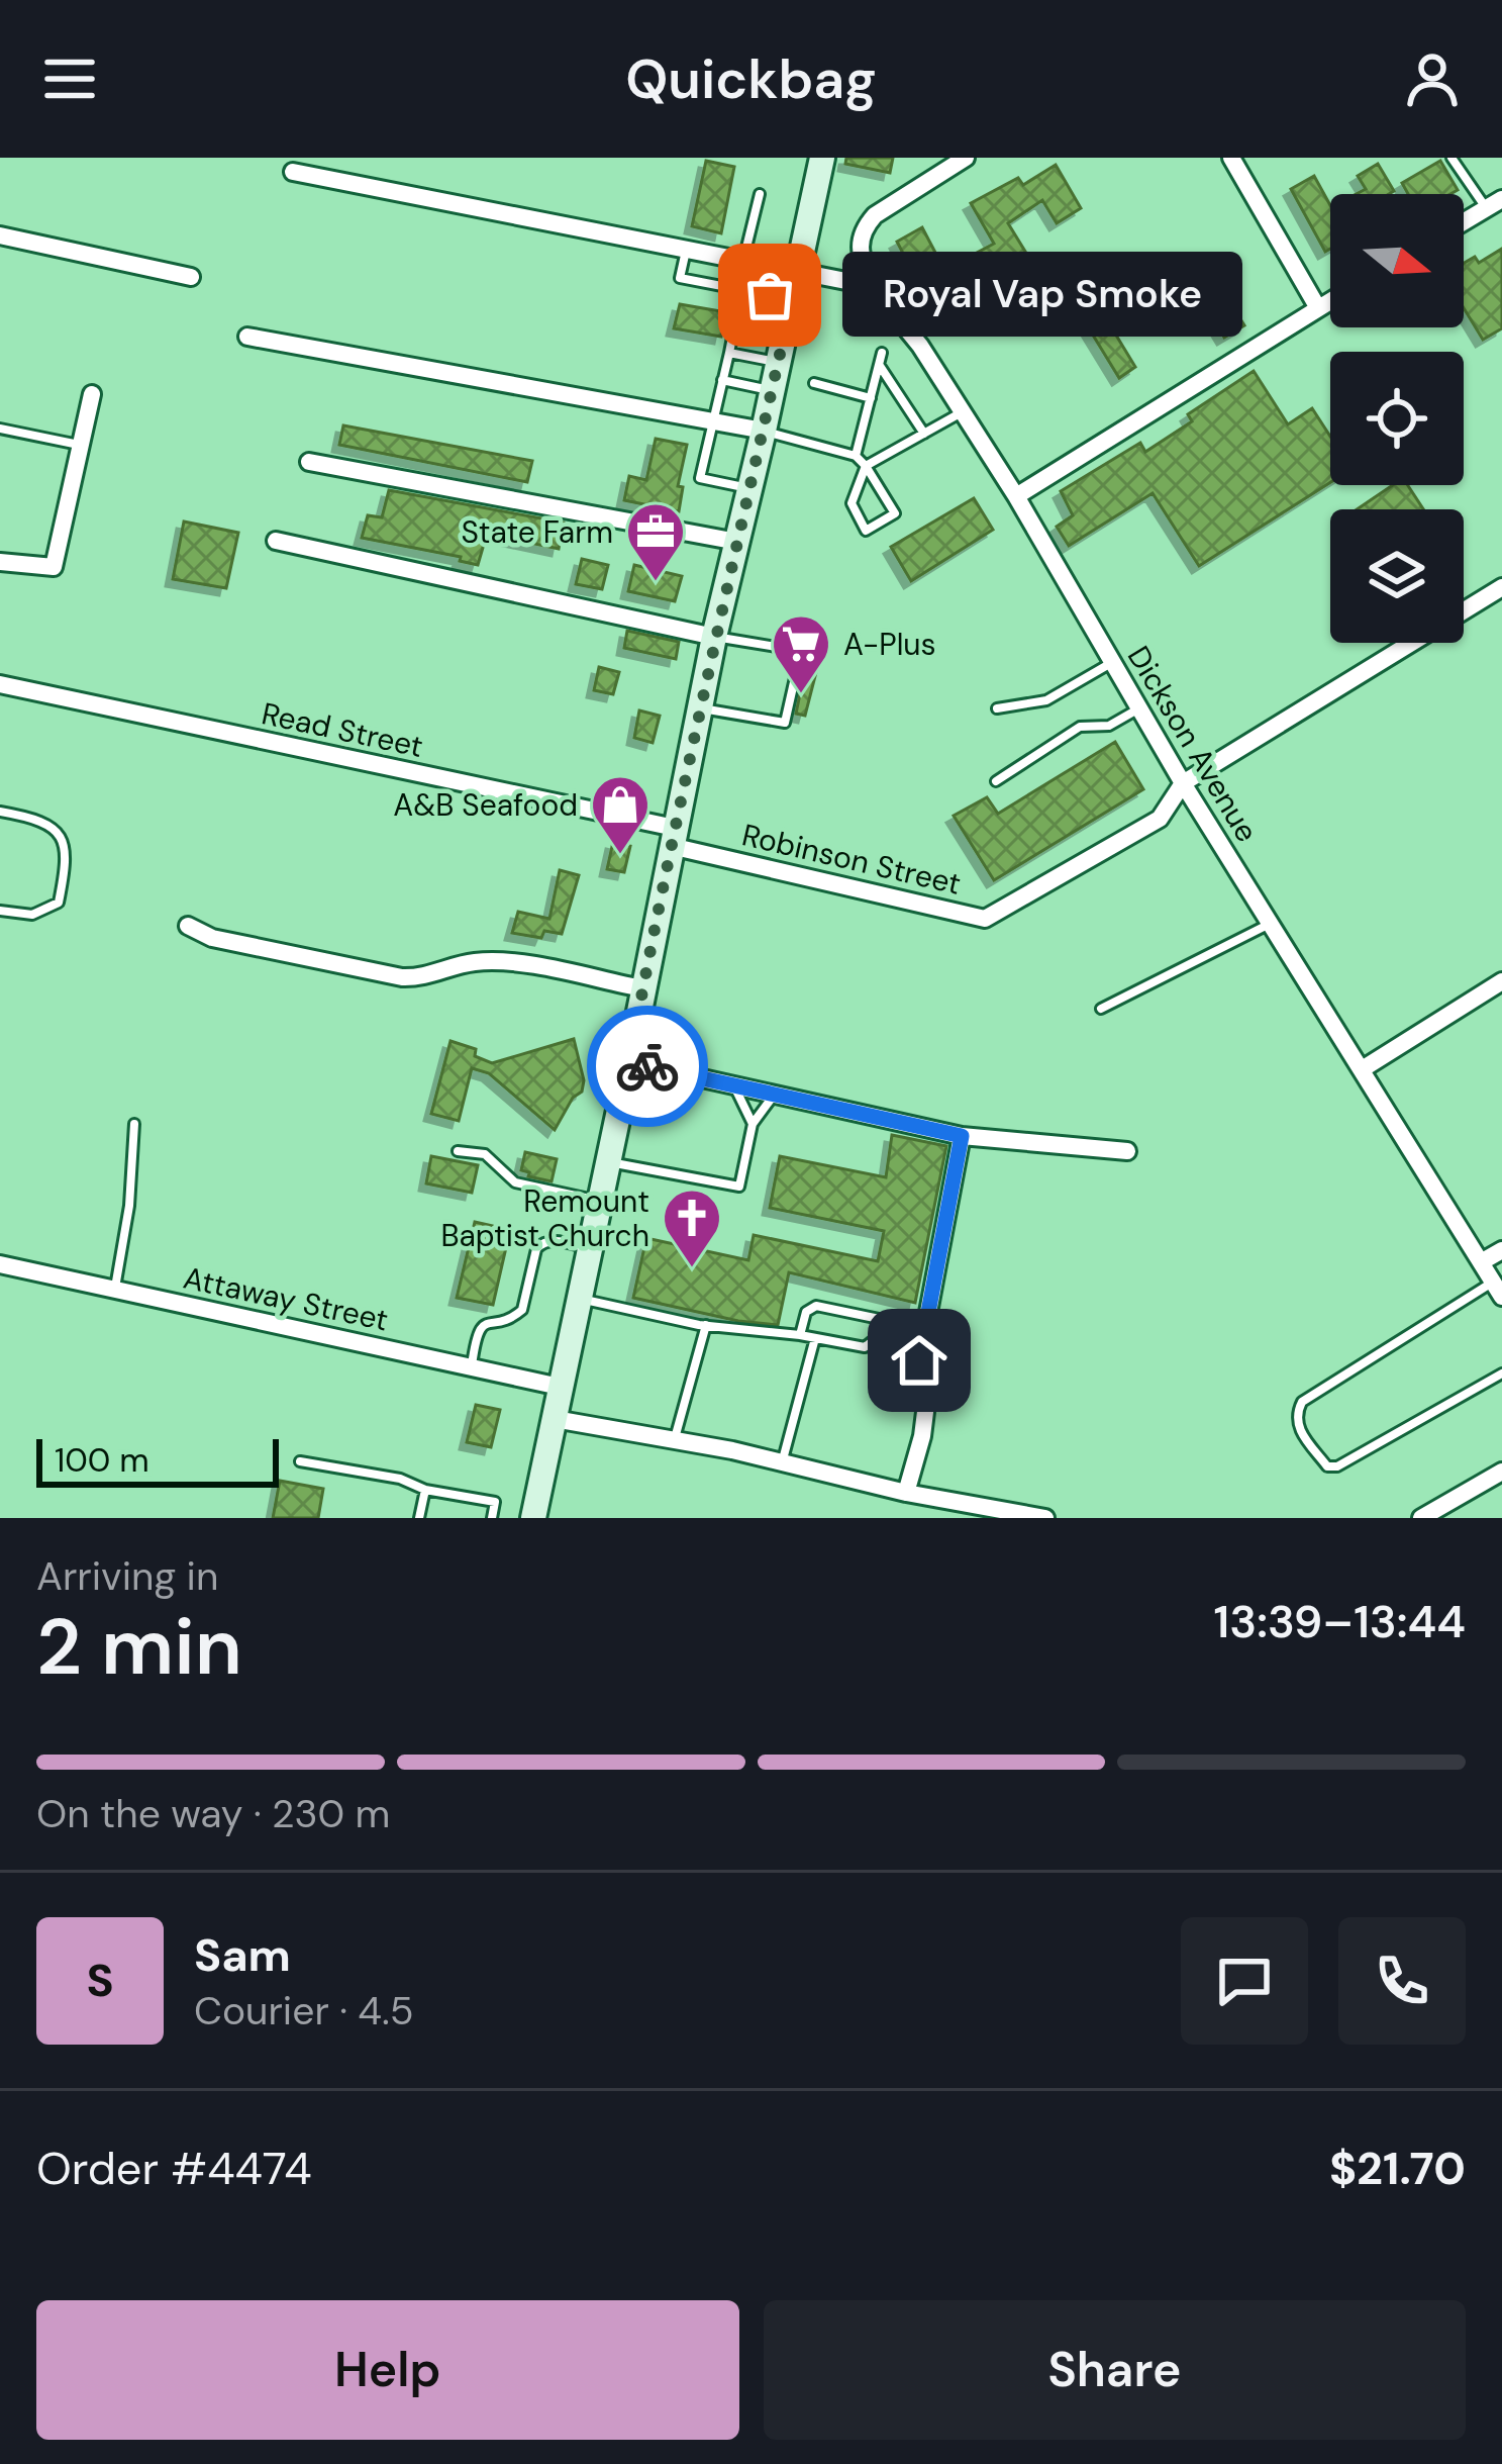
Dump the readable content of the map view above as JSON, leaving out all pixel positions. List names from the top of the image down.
{
  "streets": {
    "street": [
      "Read Street",
      "Dickson Avenue",
      "Robinson Street",
      "Attaway Street"
    ]
  },
  "crossings": [
    ["Read Street", "Robinson Street"],
    ["Dickson Avenue", "Robinson Street"]
  ],
  "places": {
    "other": ["Royal Vap Smoke"],
    "office": ["State Farm"],
    "supermarket": ["A-Plus"],
    "shop": ["A&B Seafood"],
    "church": ["Remount Baptist Church"]
  },
  "scale_bar": "100 m",
  "north": "right",
  "page": {
    "header": "Quickbag",
    "bubble": "Royal Vap Smoke",
    "scale": "100 m",
    "heading": ["2 min", "Arriving in", "13:39–13:44"],
    "panel": [
      "Sam",
      "Courier · 4.5",
      "Order #4474",
      "$21.70"
    ],
    "bar": "On the way · 230 m",
    "round": "S",
    "buttons": ["Help", "Share"]
  }
}
